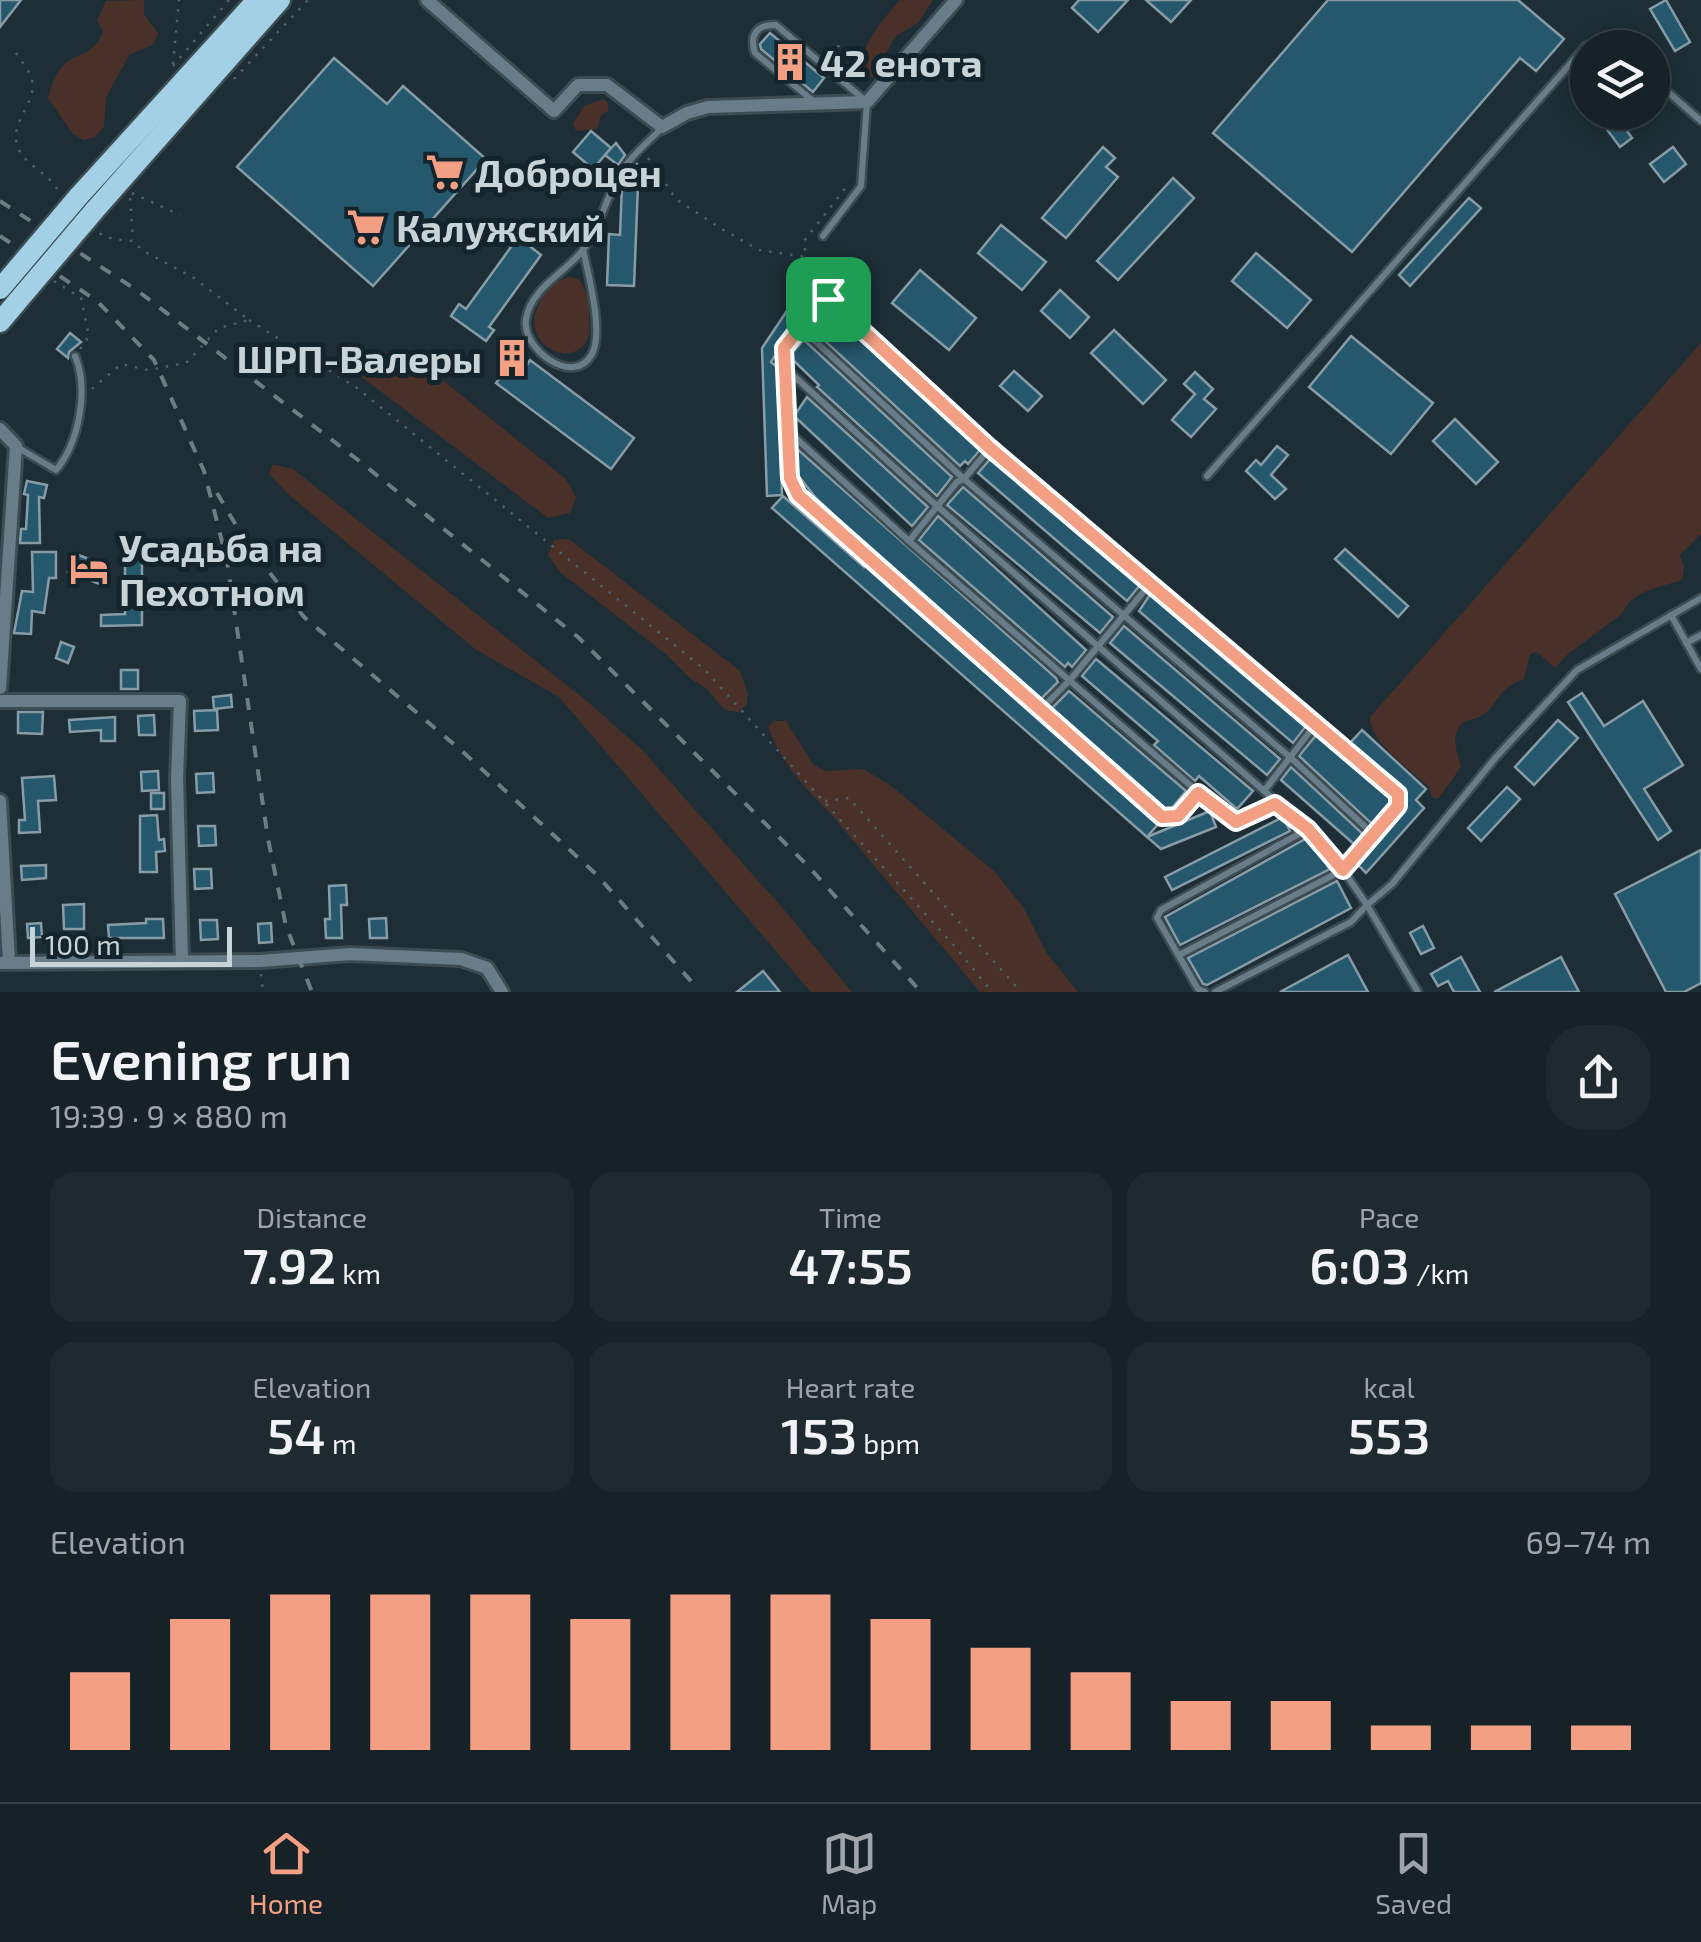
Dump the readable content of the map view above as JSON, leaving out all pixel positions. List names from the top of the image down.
{
  "places": {
    "building": ["42 енота", "ШРП-Валеры"],
    "supermarket": ["Доброцен", "Калужский"],
    "hotel": ["Усадьба на Пехотном"]
  },
  "scale_bar": "100 m",
  "page": {
    "scale": "100 m",
    "heading": ["Evening run", "19:39 · 9 × 880 m"],
    "stats": [
      ["Distance", "7.92 km"],
      ["Time", "47:55"],
      ["Pace", "6:03 /km"],
      ["Elevation", "54 m"],
      ["Heart rate", "153 bpm"],
      ["kcal", "553"]
    ],
    "chart": ["Elevation", "69–74 m"],
    "tabs": ["Home", "Map", "Saved"]
  }
}
